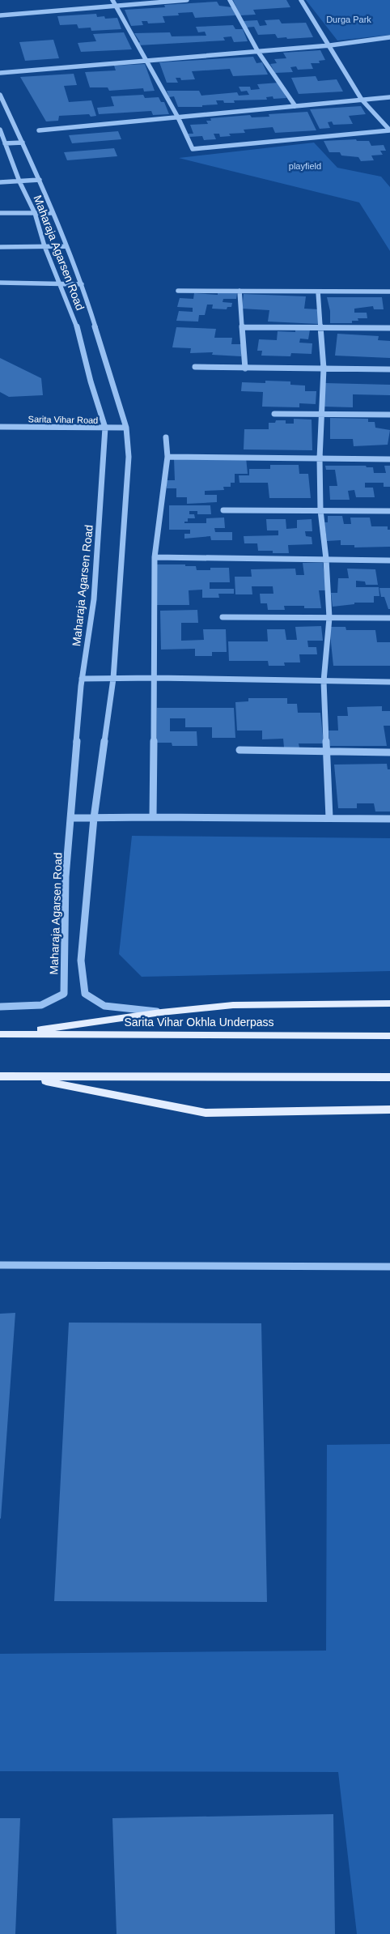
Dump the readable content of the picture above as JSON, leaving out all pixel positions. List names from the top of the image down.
{
  "streets": {
    "main road": ["Sarita Vihar Okhla Underpass"],
    "street": ["Maharaja Agarsen Road", "Sarita Vihar Road"]
  },
  "crossings": [
    ["Maharaja Agarsen Road", "Sarita Vihar Road"]
  ],
  "parks": ["Durga Park", "playfield"]
}
